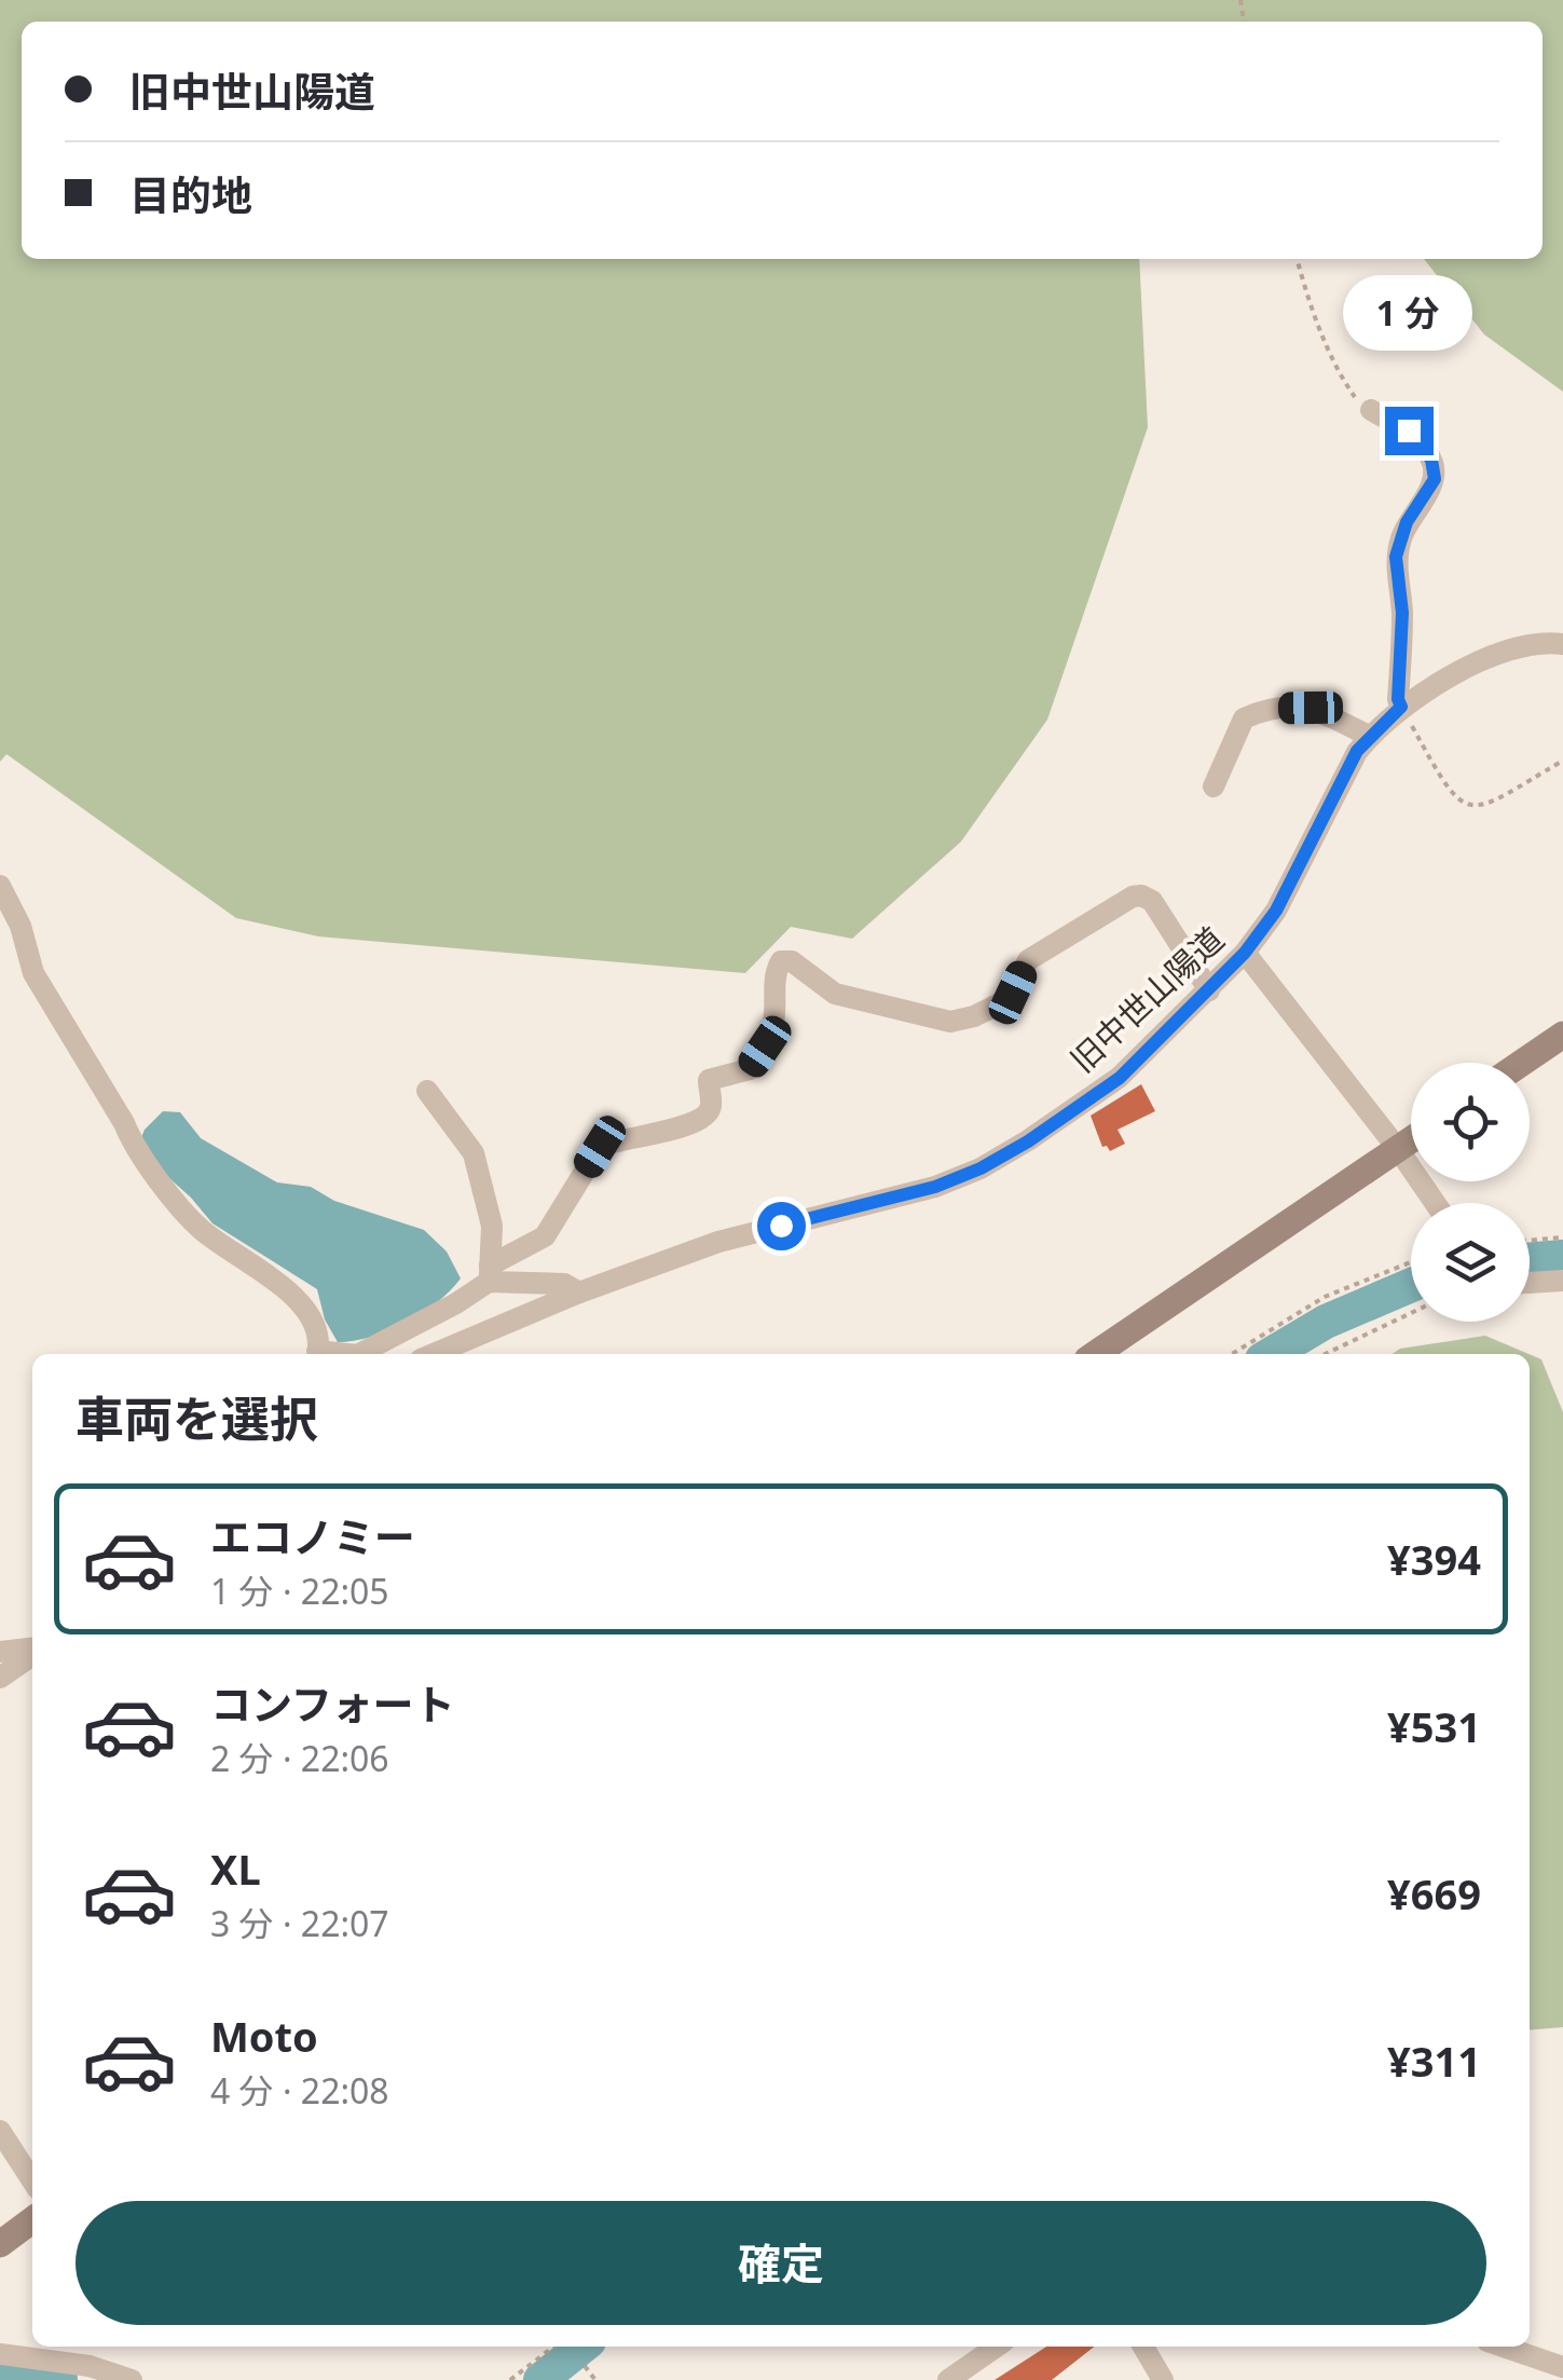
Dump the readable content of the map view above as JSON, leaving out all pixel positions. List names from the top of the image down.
{
  "streets": {
    "street": ["旧中世山陽道"]
  },
  "page": {
    "banner": ["旧中世山陽道", "目的地"],
    "bubble": "1 分",
    "heading": "車両を選択",
    "list": [
      {
        "name": "エコノミー",
        "note": "1 分 · 22:05",
        "value": "¥394"
      },
      {
        "name": "コンフォート",
        "note": "2 分 · 22:06",
        "value": "¥531"
      },
      {
        "name": "XL",
        "note": "3 分 · 22:07",
        "value": "¥669"
      },
      {
        "name": "Moto",
        "note": "4 分 · 22:08",
        "value": "¥311"
      }
    ],
    "buttons": "確定"
  }
}
